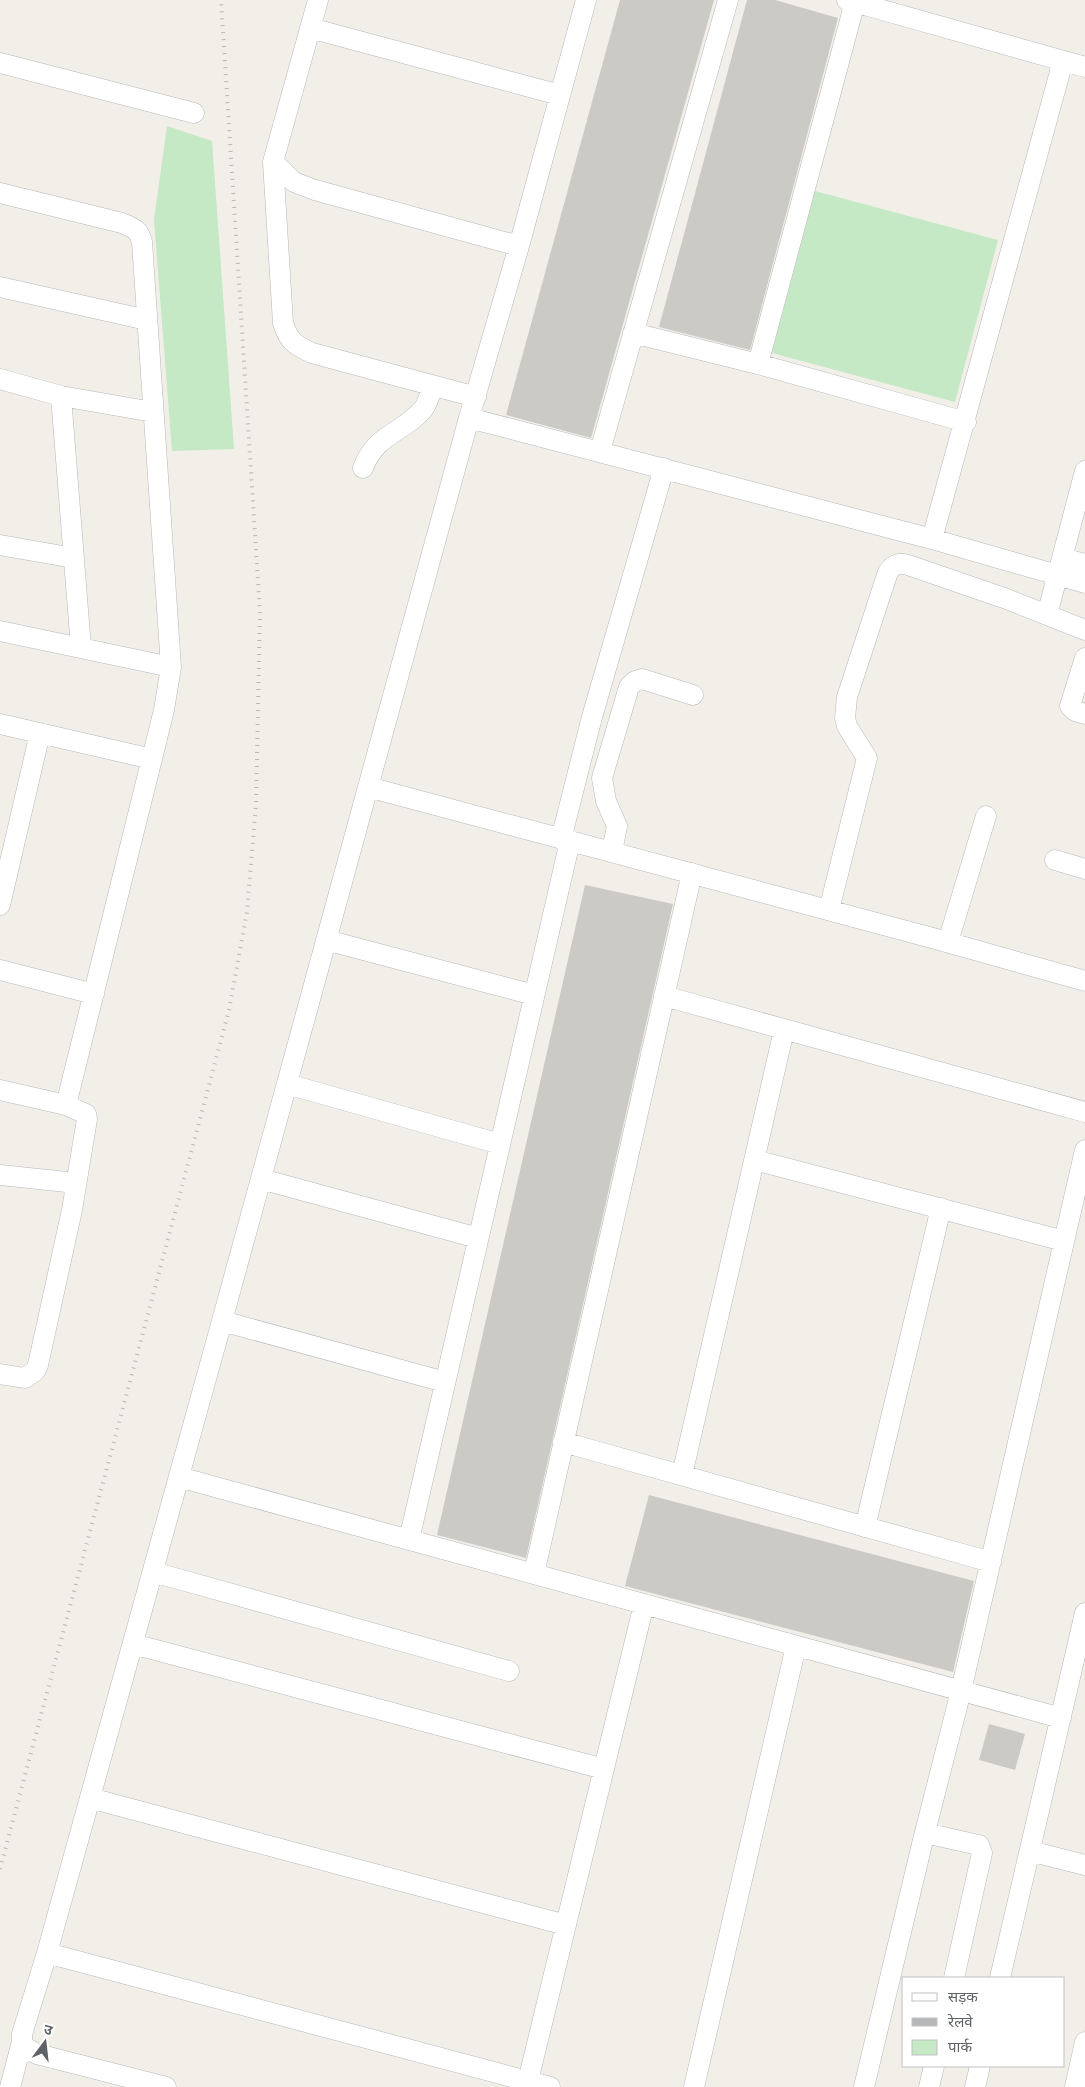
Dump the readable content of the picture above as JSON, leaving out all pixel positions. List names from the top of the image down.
{
  "legend": ["सड़क", "रेलवे", "पार्क"],
  "north": "top"
}
